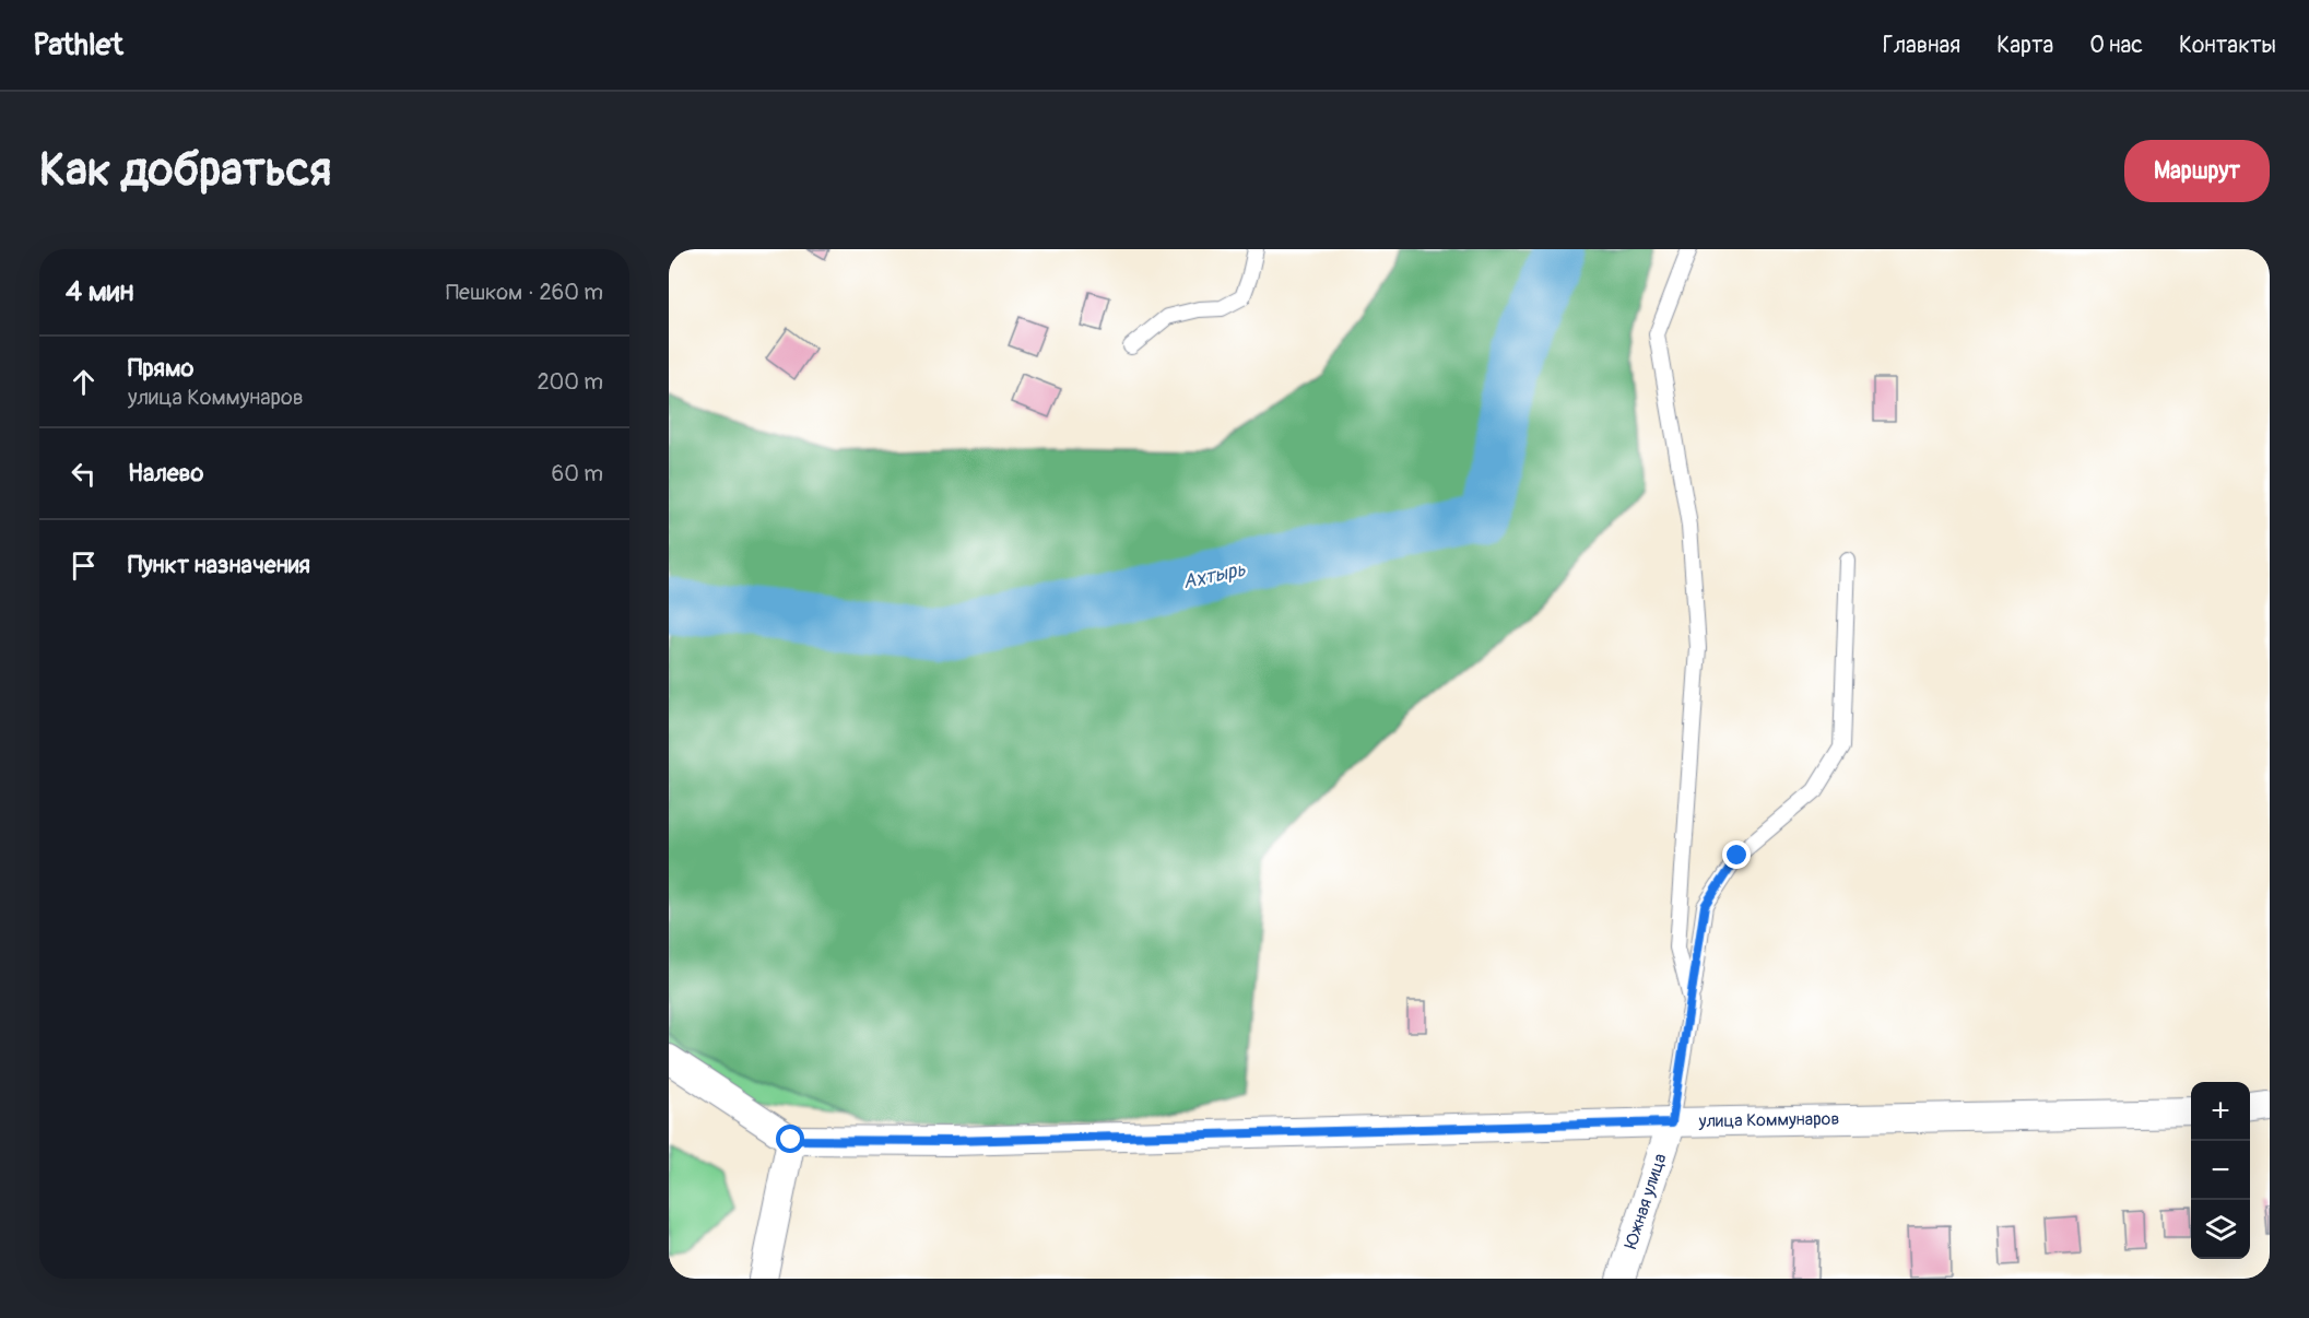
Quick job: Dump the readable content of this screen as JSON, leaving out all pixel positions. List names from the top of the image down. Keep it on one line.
{"streets":{"street":["улица Коммунаров","Южная улица"]},"crossings":[["улица Коммунаров","Южная улица"]],"water":["Ахтырь"],"page":{"header":"Pathlet","nav":["Главная","Карта","О нас","Контакты"],"buttons":"Маршрут","title":"Как добраться","heading":["4 мин","Пешком · 260 m"],"list":[["Прямо","улица Коммунаров","200 m"],["Налево","60 m"],"Пункт назначения"],"map_buttons":["+","−"]}}
